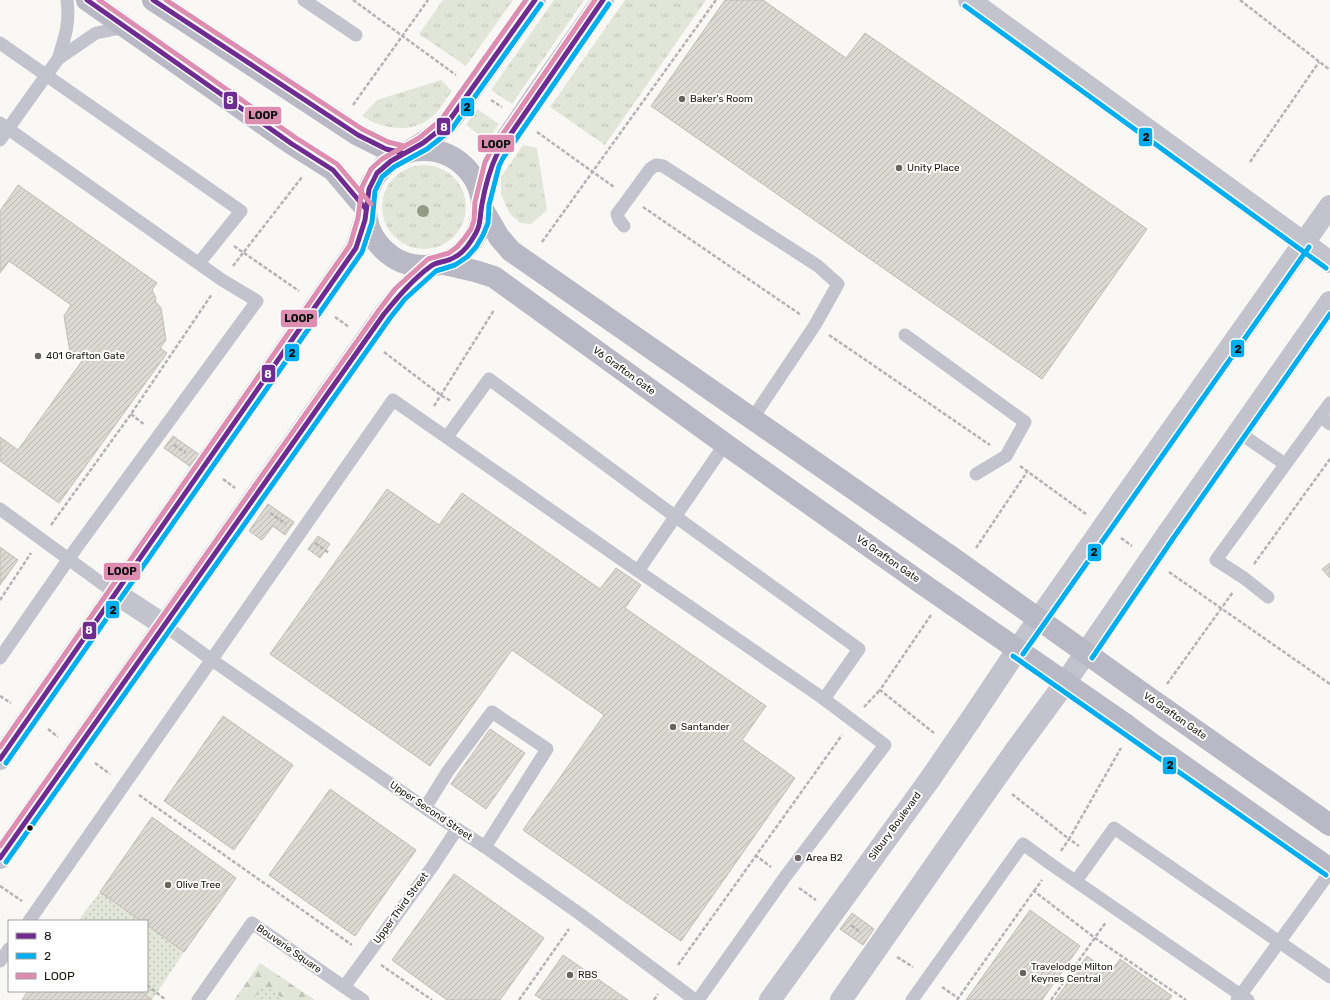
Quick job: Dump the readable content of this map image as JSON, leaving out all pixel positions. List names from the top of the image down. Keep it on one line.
{"streets":{"street":["V6 Grafton Gate","Silbury Boulevard"],"lane":["Upper Second Street","Upper Third Street","Bouverie Square"]},"crossings":[["V6 Grafton Gate","Silbury Boulevard"],["Upper Second Street","Upper Third Street"],["Upper Third Street","Bouverie Square"]],"places":["Baker's Room","Unity Place","401 Grafton Gate","Santander","Area B2","Olive Tree","Travelodge Milton Keynes Central","RBS"],"lines":["transit line 8","transit line LOOP","transit line 2"],"legend":["8","2","LOOP"]}
